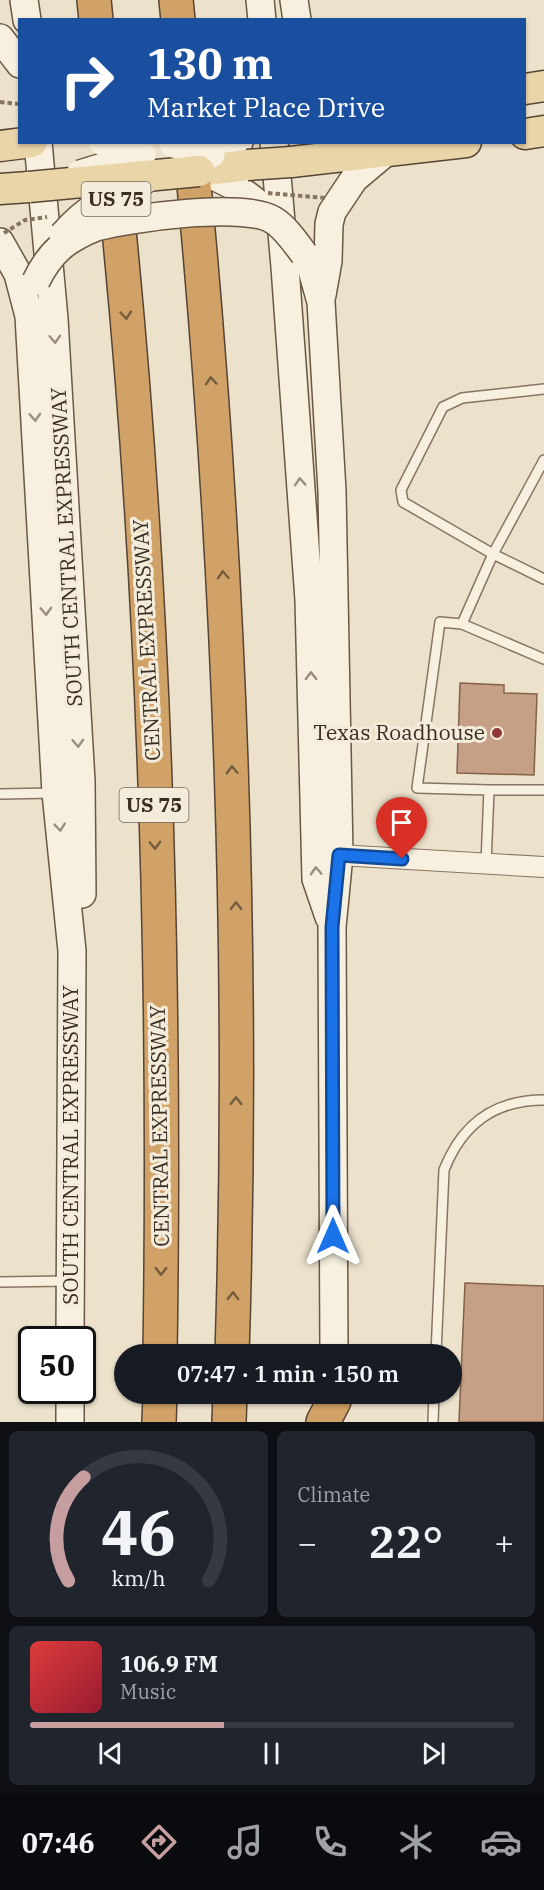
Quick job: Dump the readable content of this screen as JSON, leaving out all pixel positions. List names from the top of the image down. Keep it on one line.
{"streets":{"highway":["US 75","CENTRAL EXPRESSWAY"],"main road":["SOUTH CENTRAL EXPRESSWAY"]},"places":["Texas Roadhouse"],"page":{"turn":["130 m","Market Place Drive"],"limit":"50","trip":"07:47 · 1 min · 150 m","tile":"Climate","heat":["−","22°","+"],"song":["106.9 FM","Music"],"tabs":"07:46","gauge":["46","km/h"]}}
